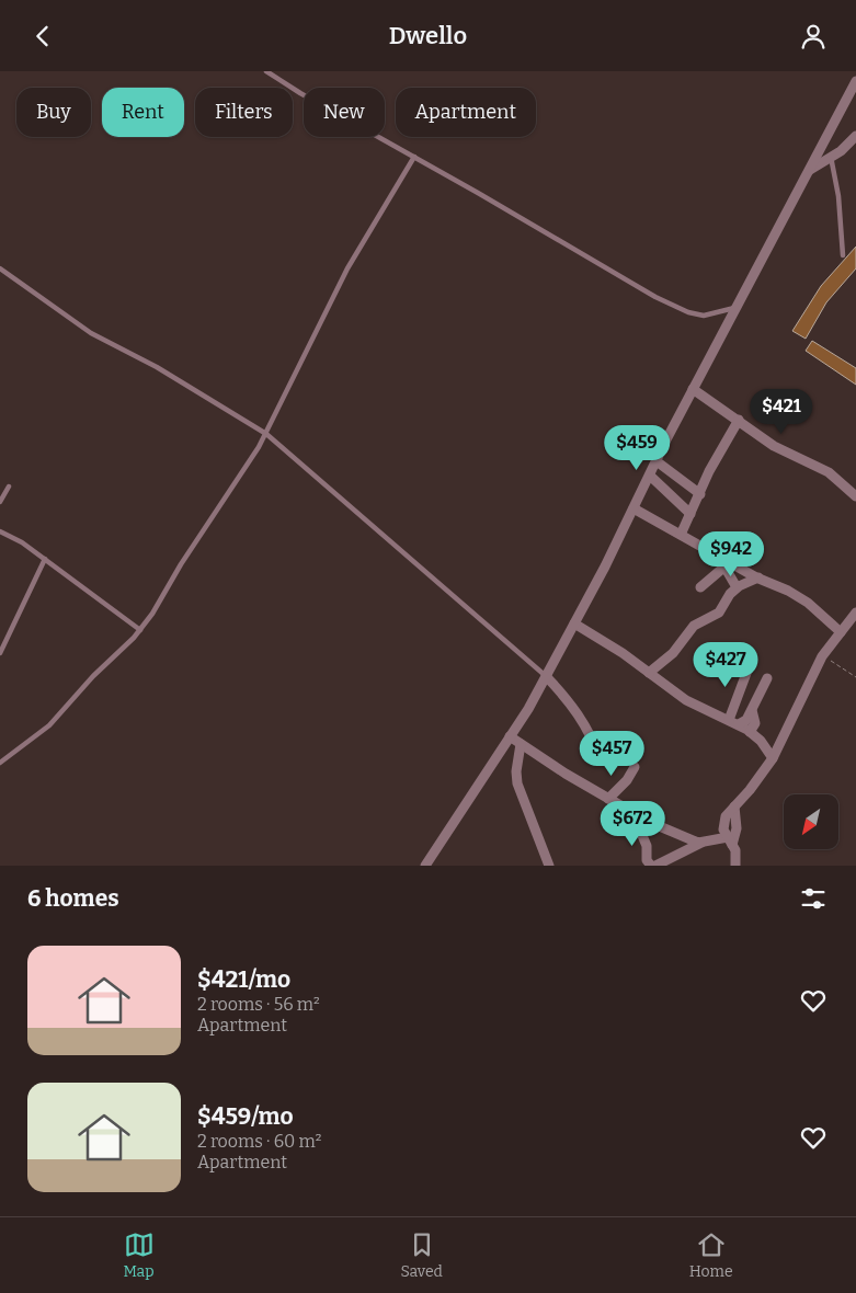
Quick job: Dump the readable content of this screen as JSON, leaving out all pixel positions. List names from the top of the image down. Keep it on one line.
{"north":"bottom left","page":{"header":"Dwello","chip":["Buy","Rent","Filters","New","Apartment"],"price":["$421","$459","$942","$427","$457","$672"],"heading":"6 homes","list":[{"name":"$421/mo","note":"2 rooms · 56 m² · Apartment"},{"name":"$459/mo","note":"2 rooms · 60 m² · Apartment"}],"tabs":["Map","Saved","Home"]}}
